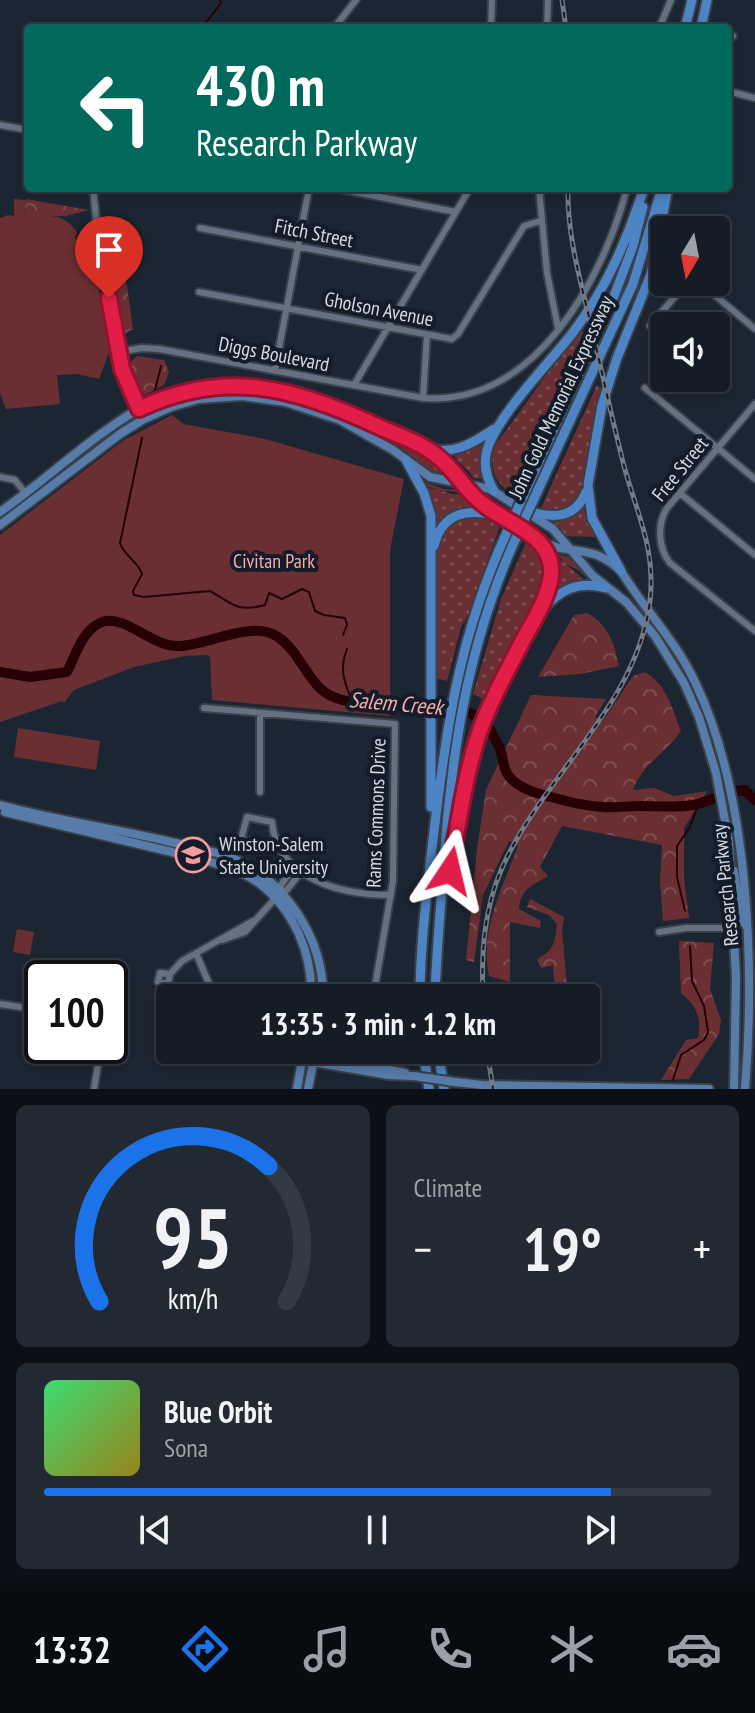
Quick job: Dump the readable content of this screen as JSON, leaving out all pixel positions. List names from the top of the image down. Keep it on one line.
{"streets":{"highway":["John Gold Memorial Expressway"],"main road":["Research Parkway"],"street":["Fitch Street","Gholson Avenue","Diggs Boulevard","Free Street","Rams Commons Drive"]},"crossings":[["John Gold Memorial Expressway","Research Parkway"]],"water":["Salem Creek"],"parks":["Civitan Park"],"places":{"school or university":["Winston-Salem State University"]},"north":"bottom","page":{"turn":["430 m","Research Parkway"],"limit":"100","trip":"13:35 · 3 min · 1.2 km","tile":"Climate","heat":["−","19°","+"],"song":["Blue Orbit","Sona"],"tabs":"13:32","gauge":["95","km/h"]}}
